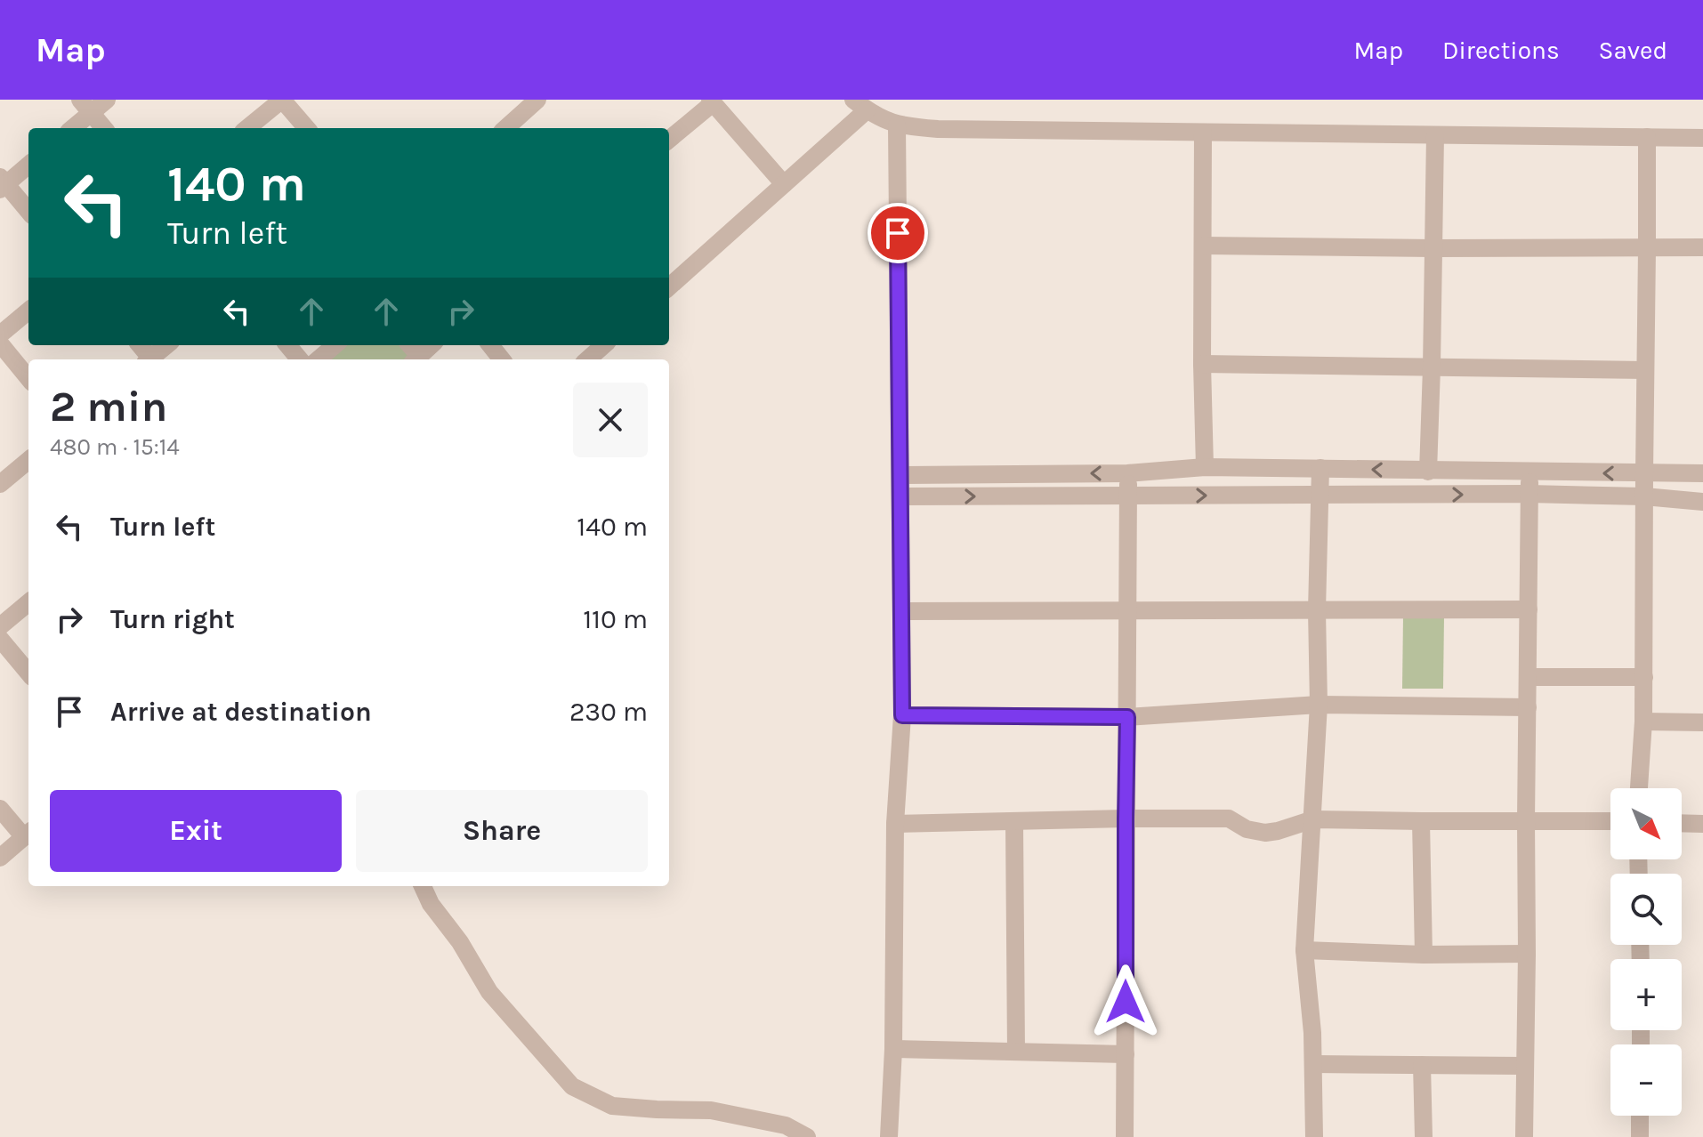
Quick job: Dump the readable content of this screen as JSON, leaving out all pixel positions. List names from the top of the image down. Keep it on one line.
{"north":"bottom right","page":{"header":"Map","nav":["Map","Directions","Saved"],"turn":["140 m","Turn left"],"heading":["2 min","480 m · 15:14"],"list":[{"name":"Turn left","value":"140 m"},{"name":"Turn right","value":"110 m"},{"name":"Arrive at destination","value":"230 m"}],"buttons":["Exit","Share"],"map_buttons":["+","−"]}}
